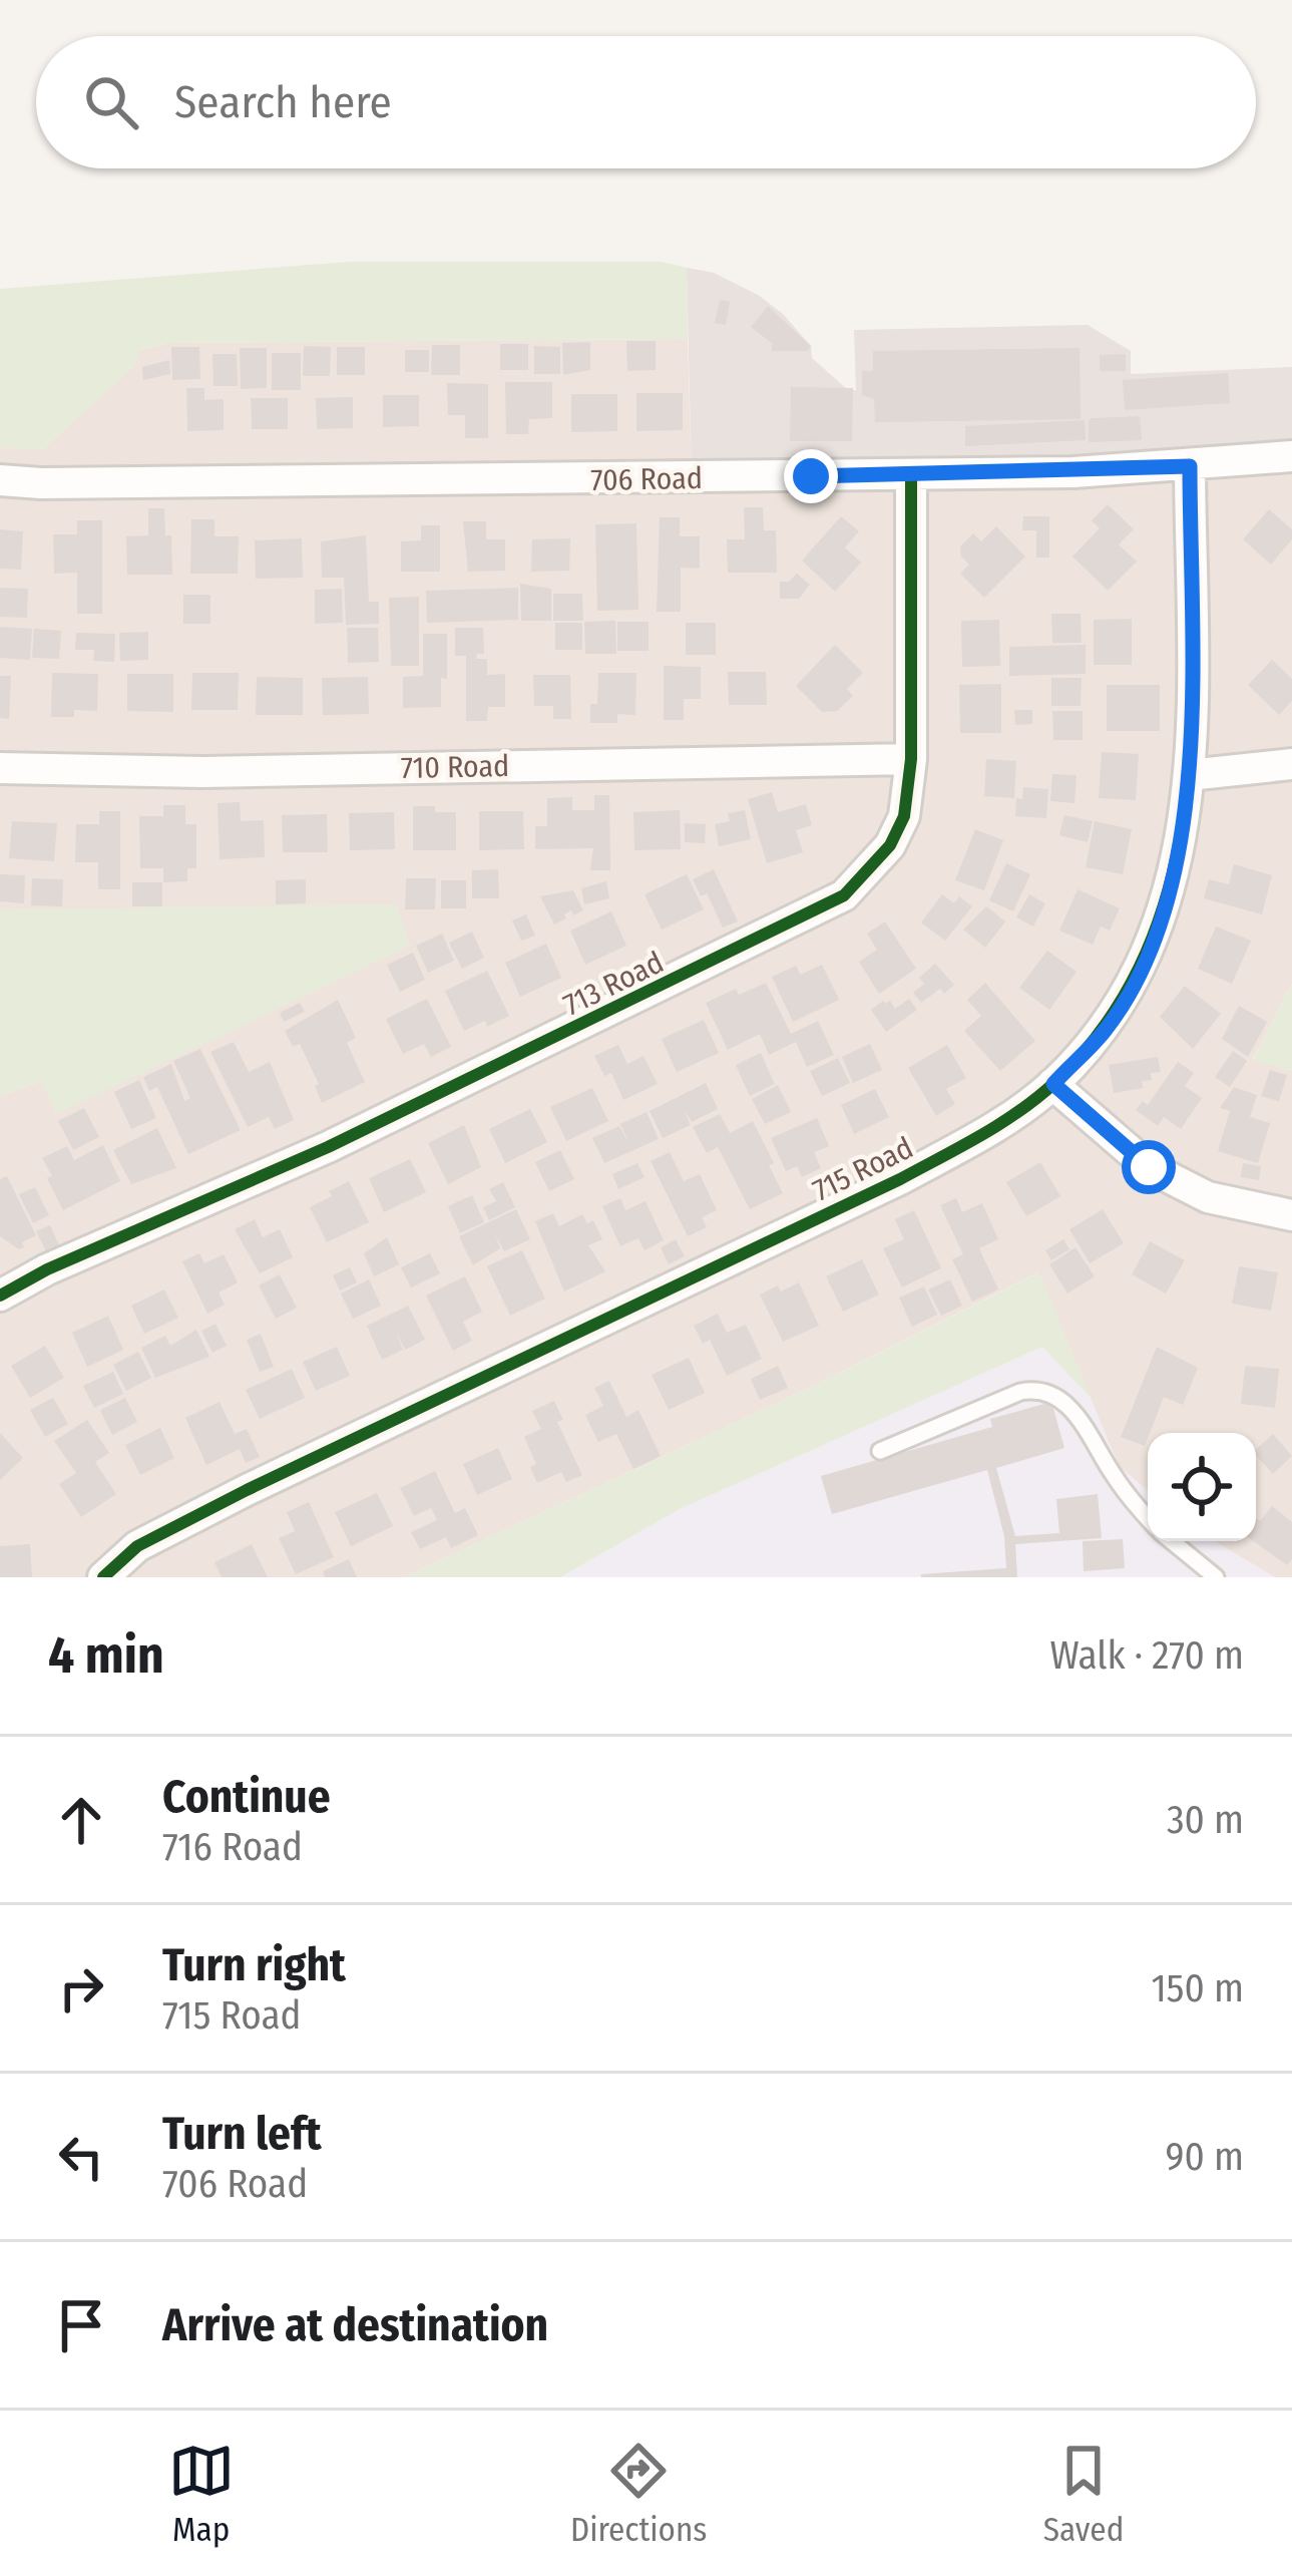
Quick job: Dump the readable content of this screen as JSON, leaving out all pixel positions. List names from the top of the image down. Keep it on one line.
{"streets":{"street":["706 Road","710 Road","713 Road","715 Road"]},"crossings":[["706 Road","713 Road"],["706 Road","715 Road"],["710 Road","713 Road"]],"page":{"search":"Search here","heading":["4 min","Walk · 270 m"],"list":[["Continue","716 Road","30 m"],["Turn right","715 Road","150 m"],["Turn left","706 Road","90 m"],"Arrive at destination"],"nav":["Map","Directions","Saved"]}}
